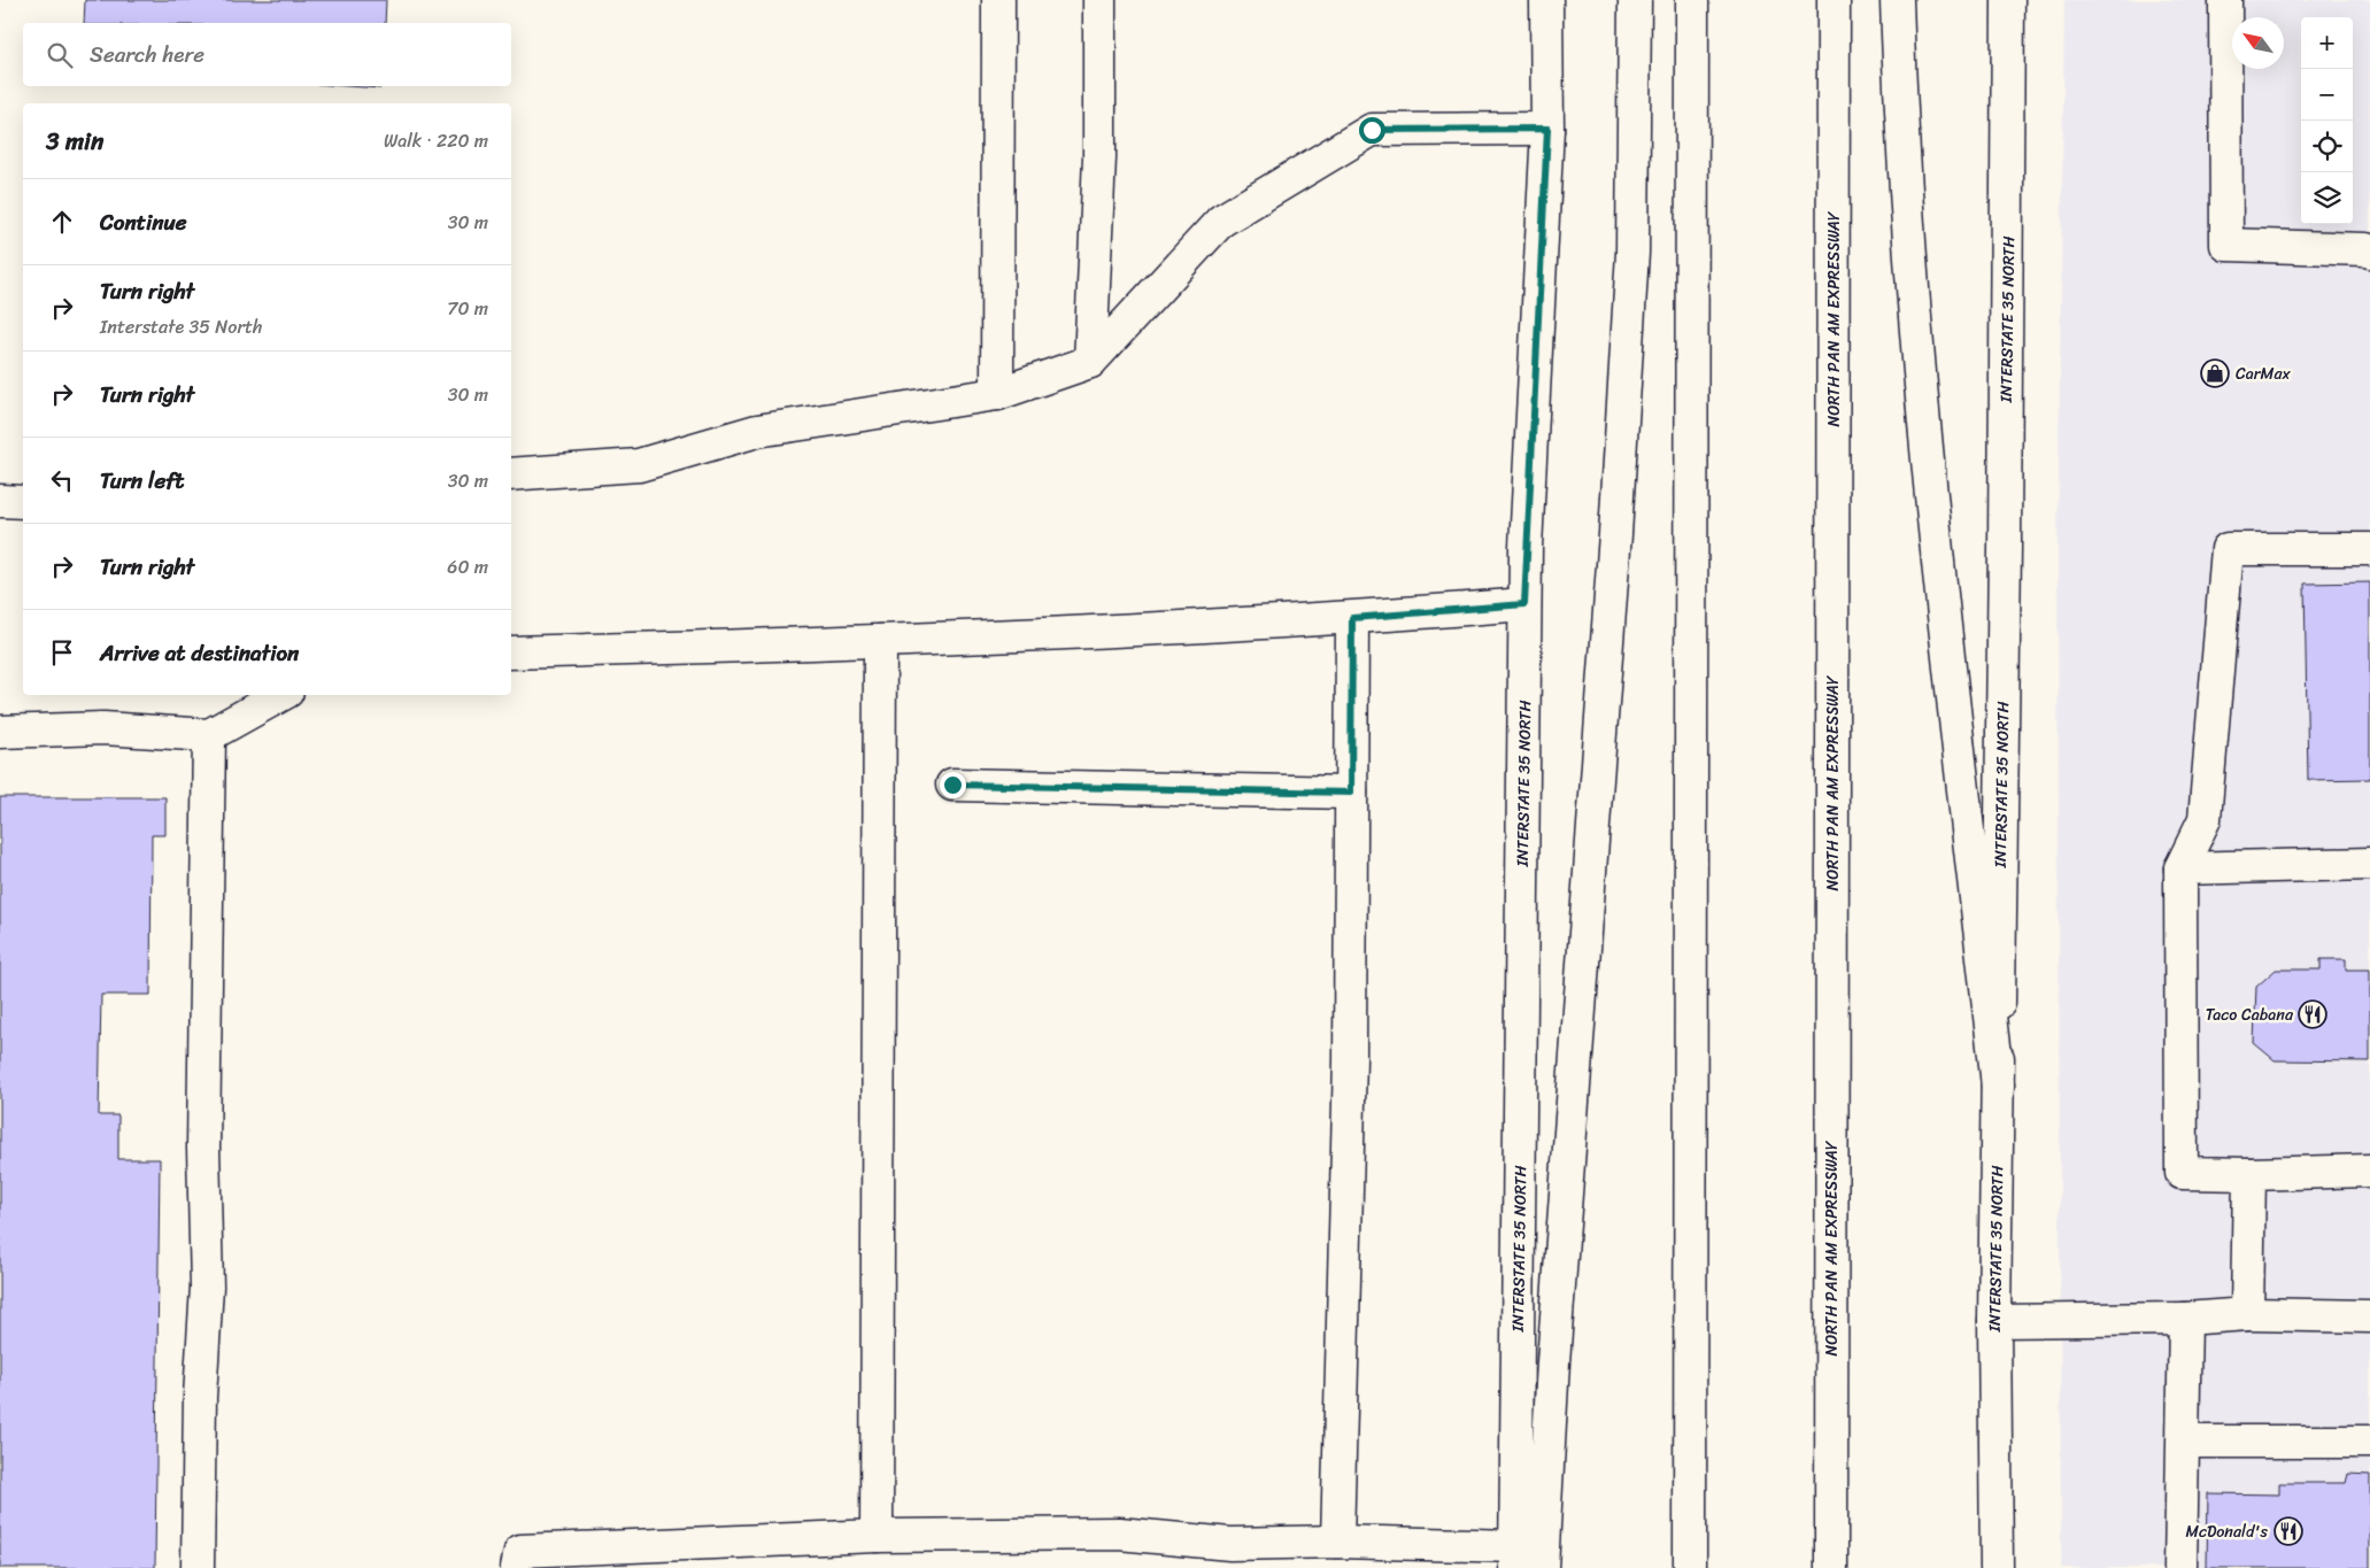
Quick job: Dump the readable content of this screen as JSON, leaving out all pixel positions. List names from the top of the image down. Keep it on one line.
{"streets":{"main road":["NORTH PAN AM EXPRESSWAY","INTERSTATE 35 NORTH"]},"places":{"shop":["CarMax"],"restaurant":["Taco Cabana","McDonald's"]},"north":"top left","page":{"map_buttons":["+","−"],"search":"Search here","heading":["3 min","Walk · 220 m"],"list":[["Continue","30 m"],["Turn right","Interstate 35 North","70 m"],["Turn right","30 m"],["Turn left","30 m"],["Turn right","60 m"],"Arrive at destination"]}}
